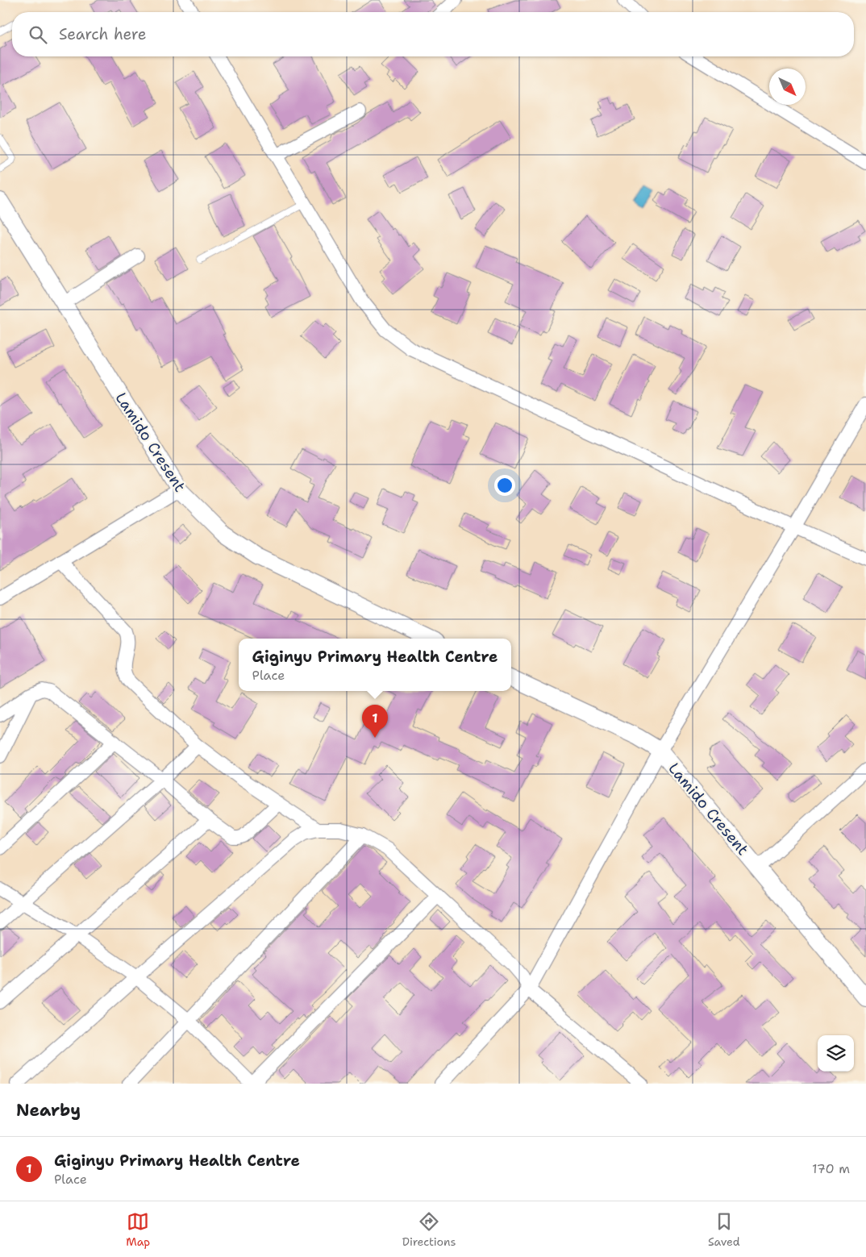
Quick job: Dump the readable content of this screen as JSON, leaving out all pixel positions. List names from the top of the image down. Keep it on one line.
{"streets":{"street":["Lamido Cresent"]},"north":"bottom right","page":{"search":"Search here","popup":["Giginyu Primary Health Centre","Place"],"pins":"1","heading":"Nearby","list":[{"mark":"1","name":"Giginyu Primary Health Centre","note":"Place","value":"170 m"}],"nav":["Map","Directions","Saved"]}}
